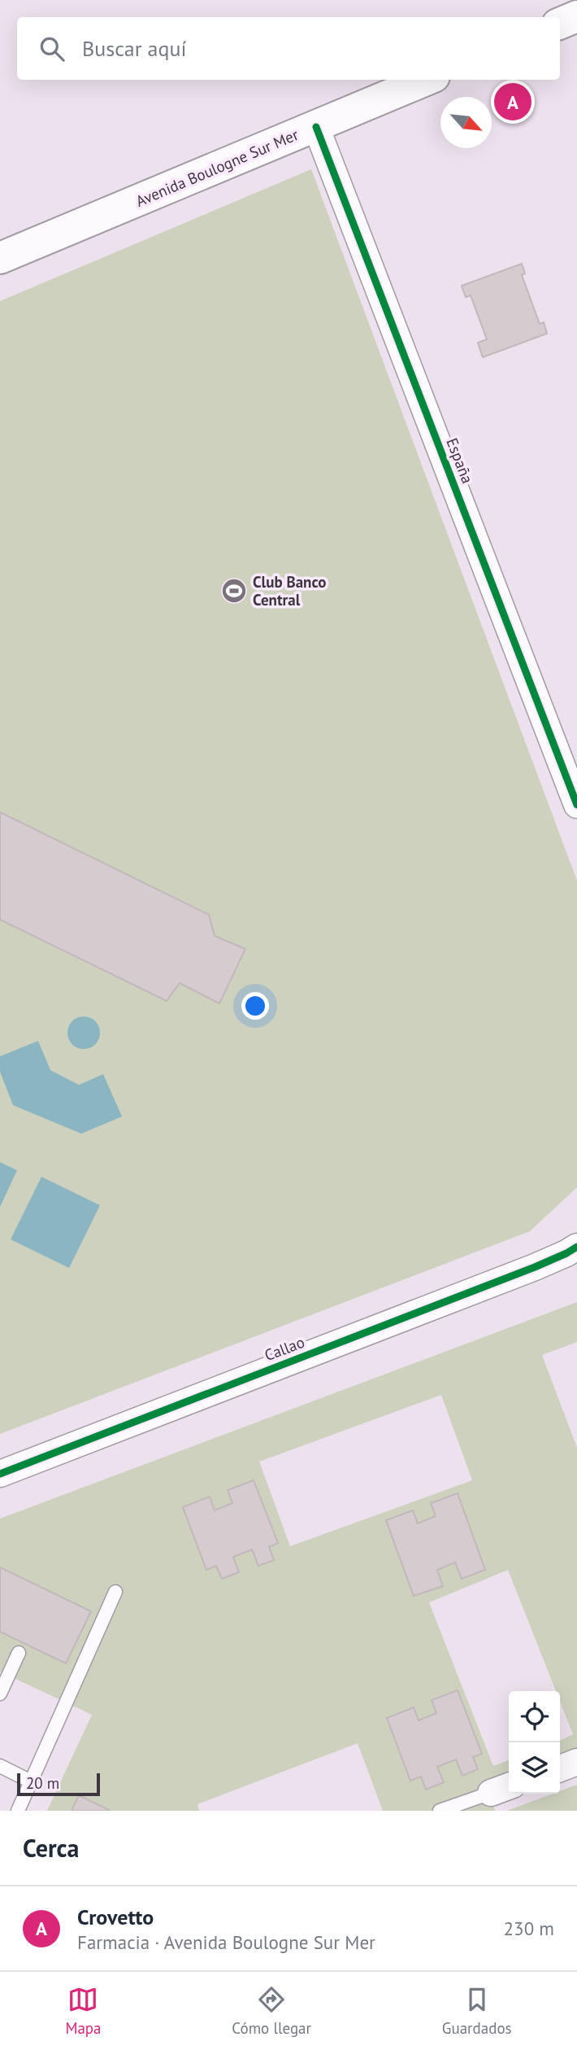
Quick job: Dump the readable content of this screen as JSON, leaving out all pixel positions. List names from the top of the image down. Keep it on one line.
{"streets":{"main road":["Avenida Boulogne Sur Mer"],"street":["España","Callao"]},"crossings":[["Avenida Boulogne Sur Mer","España"]],"places":{"sports":["Club Banco Central"]},"scale_bar":"20 m","north":"bottom right","page":{"search":"Buscar aquí","pins":"A","scale":"20 m","heading":"Cerca","list":[{"mark":"A","name":"Crovetto","note":"Farmacia · Avenida Boulogne Sur Mer","value":"230 m"}],"nav":["Mapa","Cómo llegar","Guardados"]}}
